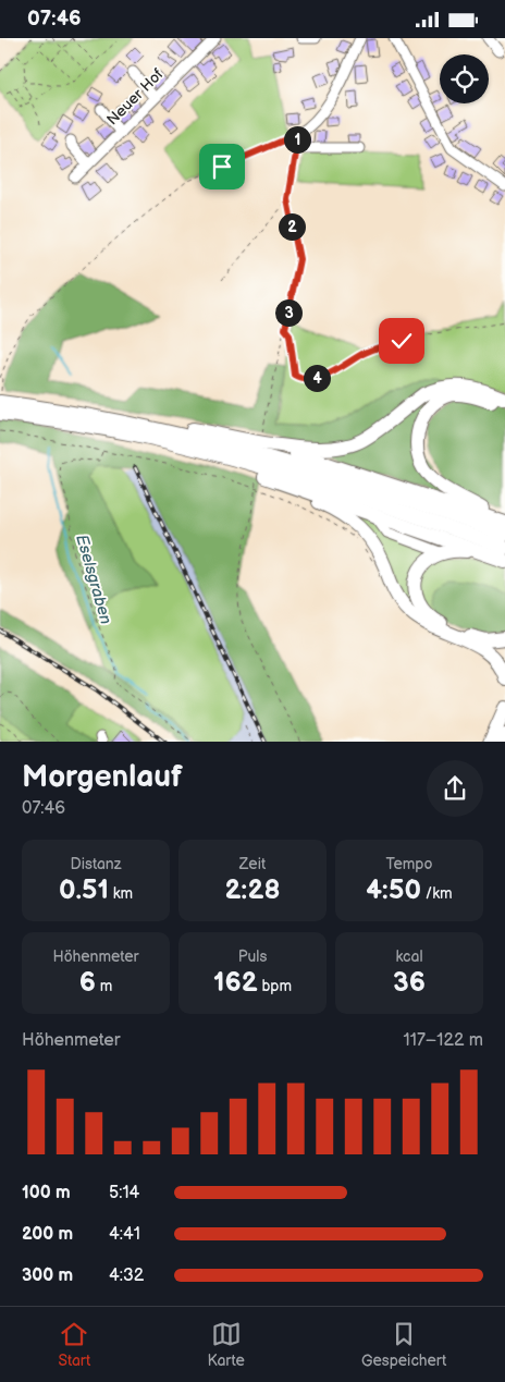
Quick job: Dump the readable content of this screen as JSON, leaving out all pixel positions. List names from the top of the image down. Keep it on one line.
{"streets":{"street":["Neuer Hof"]},"water":["Eselsgraben"],"page":{"status":"07:46","pins":["1","2","3","4"],"heading":["Morgenlauf","07:46"],"stats":[["Distanz","0.51 km"],["Zeit","2:28"],["Tempo","4:50 /km"],["Höhenmeter","6 m"],["Puls","162 bpm"],["kcal","36"]],"chart":["Höhenmeter","117–122 m"],"list":[{"name":"100 m","note":"5:14"},{"name":"200 m","note":"4:41"},{"name":"300 m","note":"4:32"}],"tabs":["Start","Karte","Gespeichert"]}}
